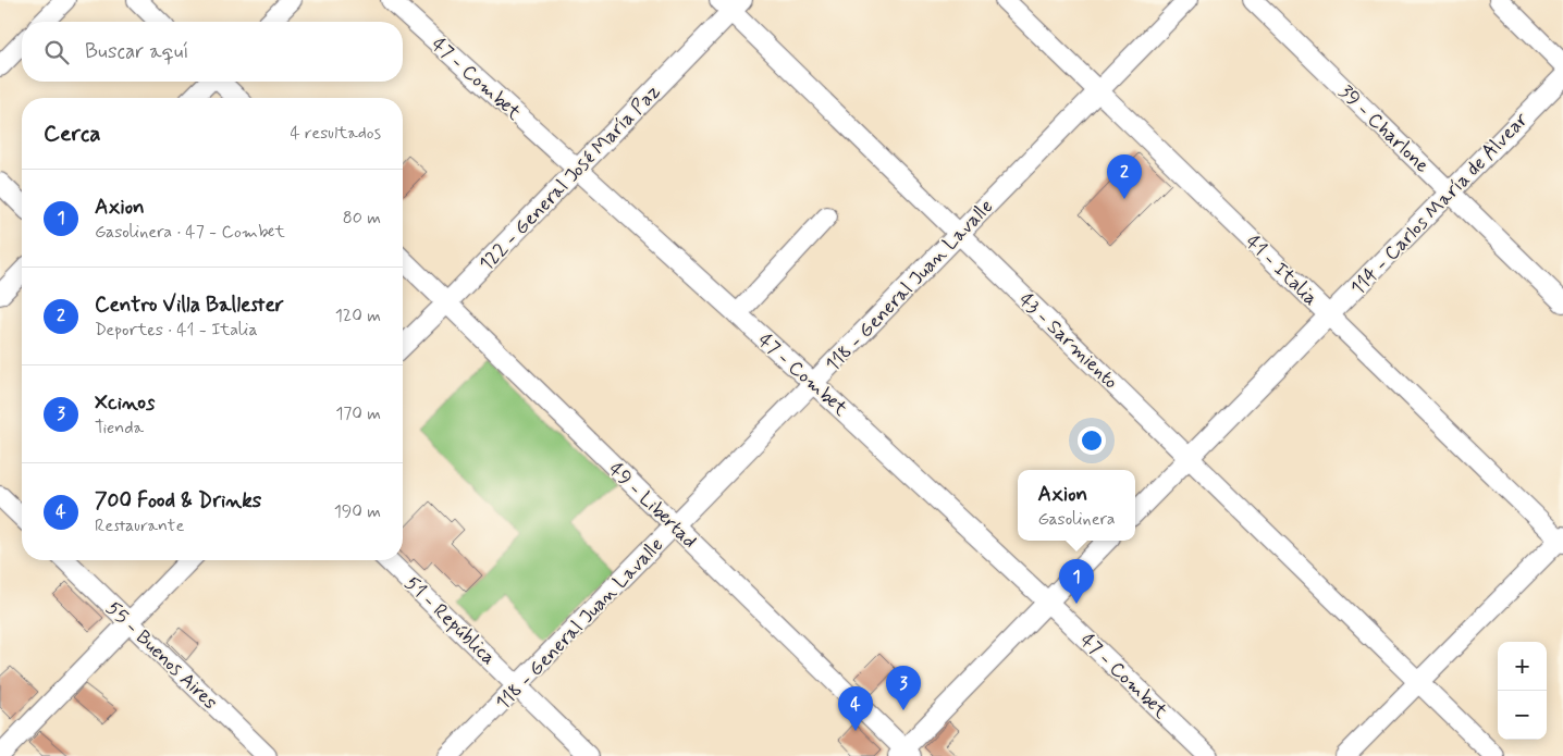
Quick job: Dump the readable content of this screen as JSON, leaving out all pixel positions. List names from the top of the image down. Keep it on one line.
{"streets":{"street":["47 - Combet","39 - Charlone","122 - General José María Paz","114 - Carlos María de Alvear","41 - Italia","118 - General Juan Lavalle","43 - Sarmiento","49 - Libertad","51 - República","55 - Buenos Aires"]},"crossings":[["47 - Combet","122 - General José María Paz"],["47 - Combet","118 - General Juan Lavalle"],["39 - Charlone","114 - Carlos María de Alvear"],["122 - General José María Paz","43 - Sarmiento"],["122 - General José María Paz","49 - Libertad"],["114 - Carlos María de Alvear","41 - Italia"],["114 - Carlos María de Alvear","43 - Sarmiento"],["41 - Italia","118 - General Juan Lavalle"],["118 - General Juan Lavalle","43 - Sarmiento"],["118 - General Juan Lavalle","49 - Libertad"],["118 - General Juan Lavalle","51 - República"]],"page":{"search":"Buscar aquí","heading":["Cerca","4 resultados"],"pins":["2","1","3","4"],"list":[{"mark":"1","name":"Axion","note":"Gasolinera · 47 - Combet","value":"80 m"},{"mark":"2","name":"Centro Villa Ballester","note":"Deportes · 41 - Italia","value":"120 m"},{"mark":"3","name":"Xcinos","note":"Tienda","value":"170 m"},{"mark":"4","name":"700 Food & Drinks","note":"Restaurante","value":"190 m"}],"popup":["Axion","Gasolinera"],"map_buttons":["+","−"]}}
